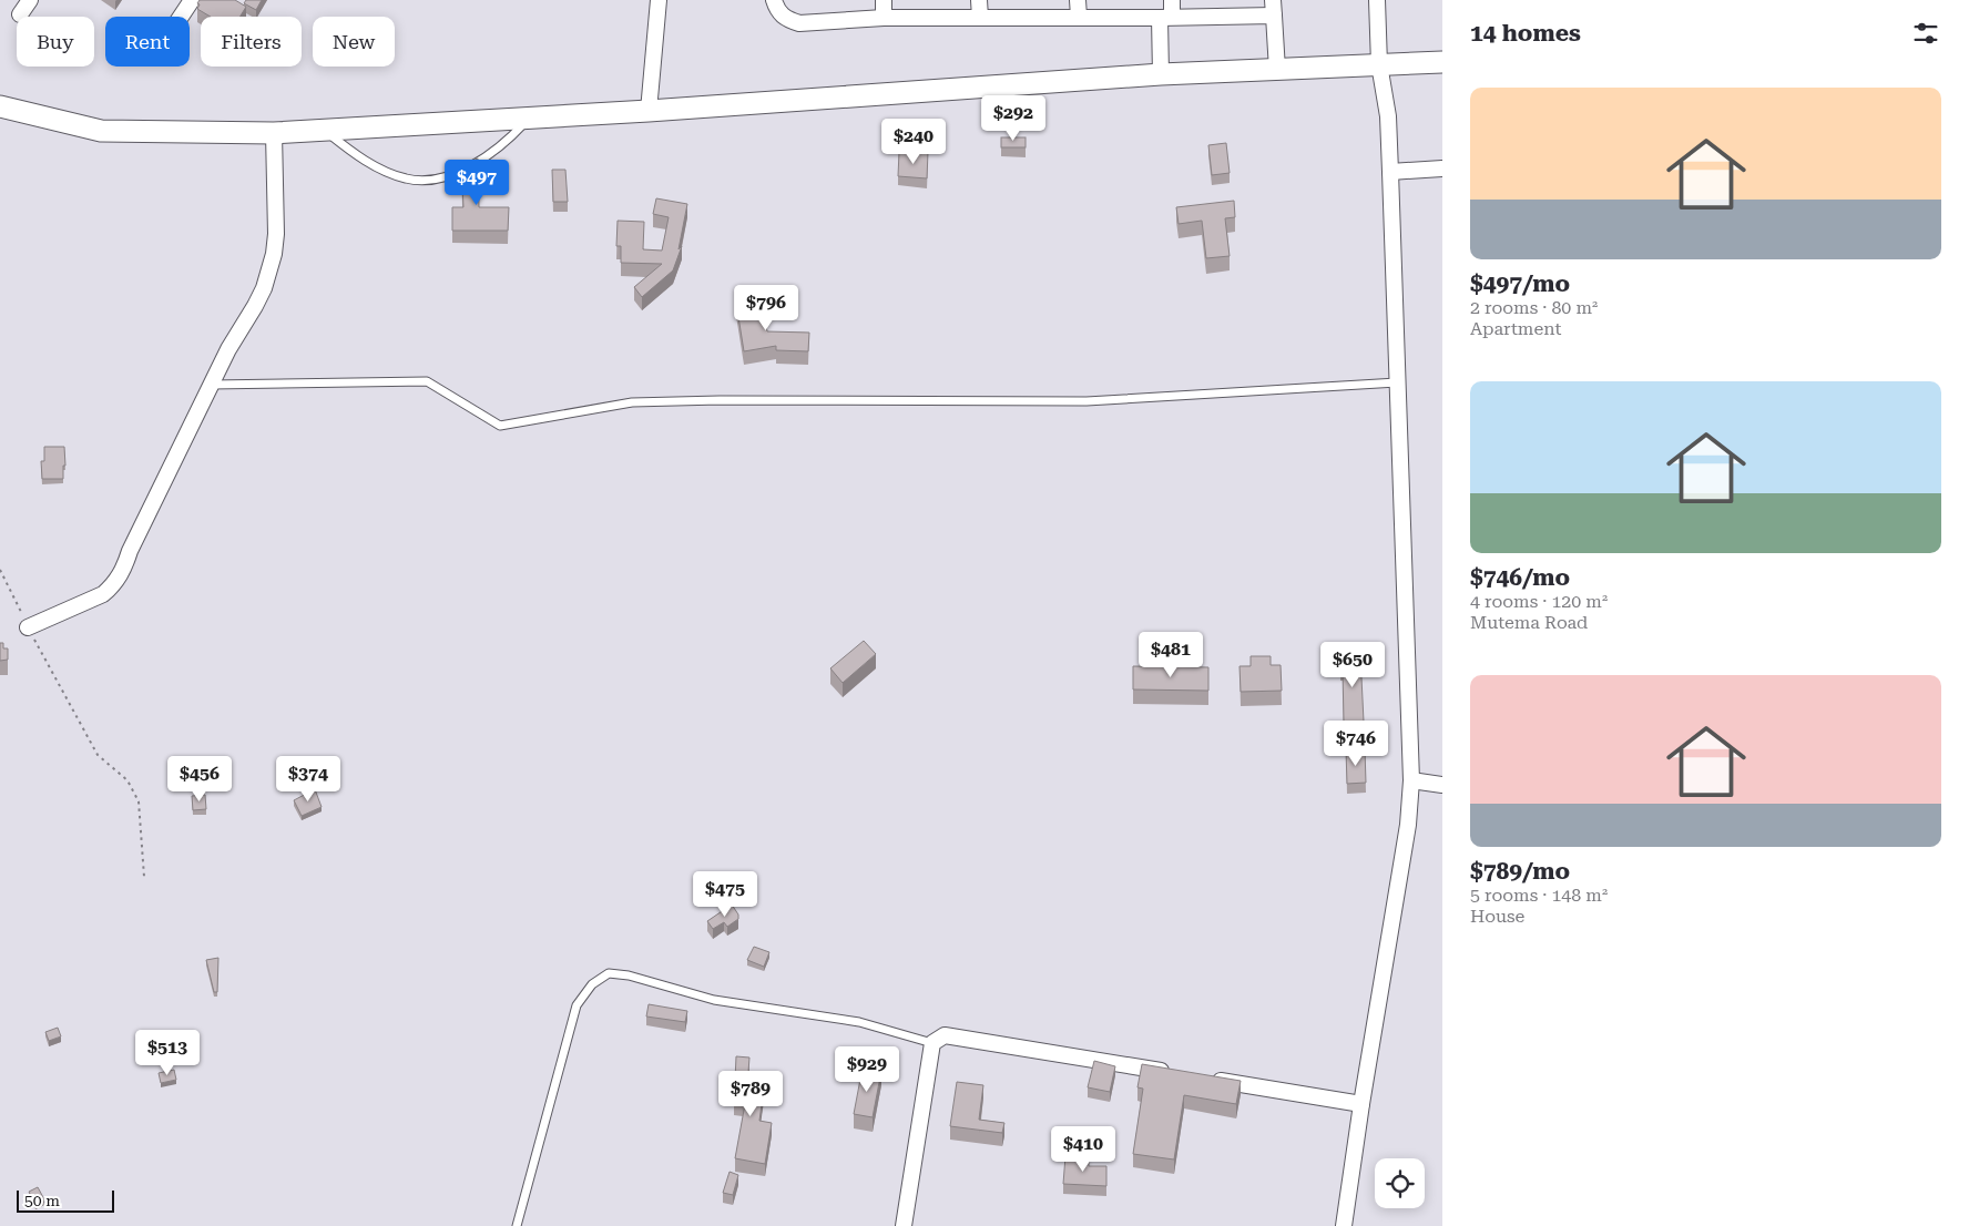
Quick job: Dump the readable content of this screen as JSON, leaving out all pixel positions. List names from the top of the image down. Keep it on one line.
{"scale_bar":"50 m","page":{"heading":"14 homes","chip":["Buy","Rent","Filters","New"],"list":[{"name":"$497/mo","note":"2 rooms · 80 m² · Apartment"},{"name":"$746/mo","note":"4 rooms · 120 m² · Mutema Road"},{"name":"$789/mo","note":"5 rooms · 148 m² · House"}],"price":["$292","$240","$497","$796","$481","$650","$746","$456","$374","$475","$513","$929","$789","$410"],"scale":"50 m"}}
